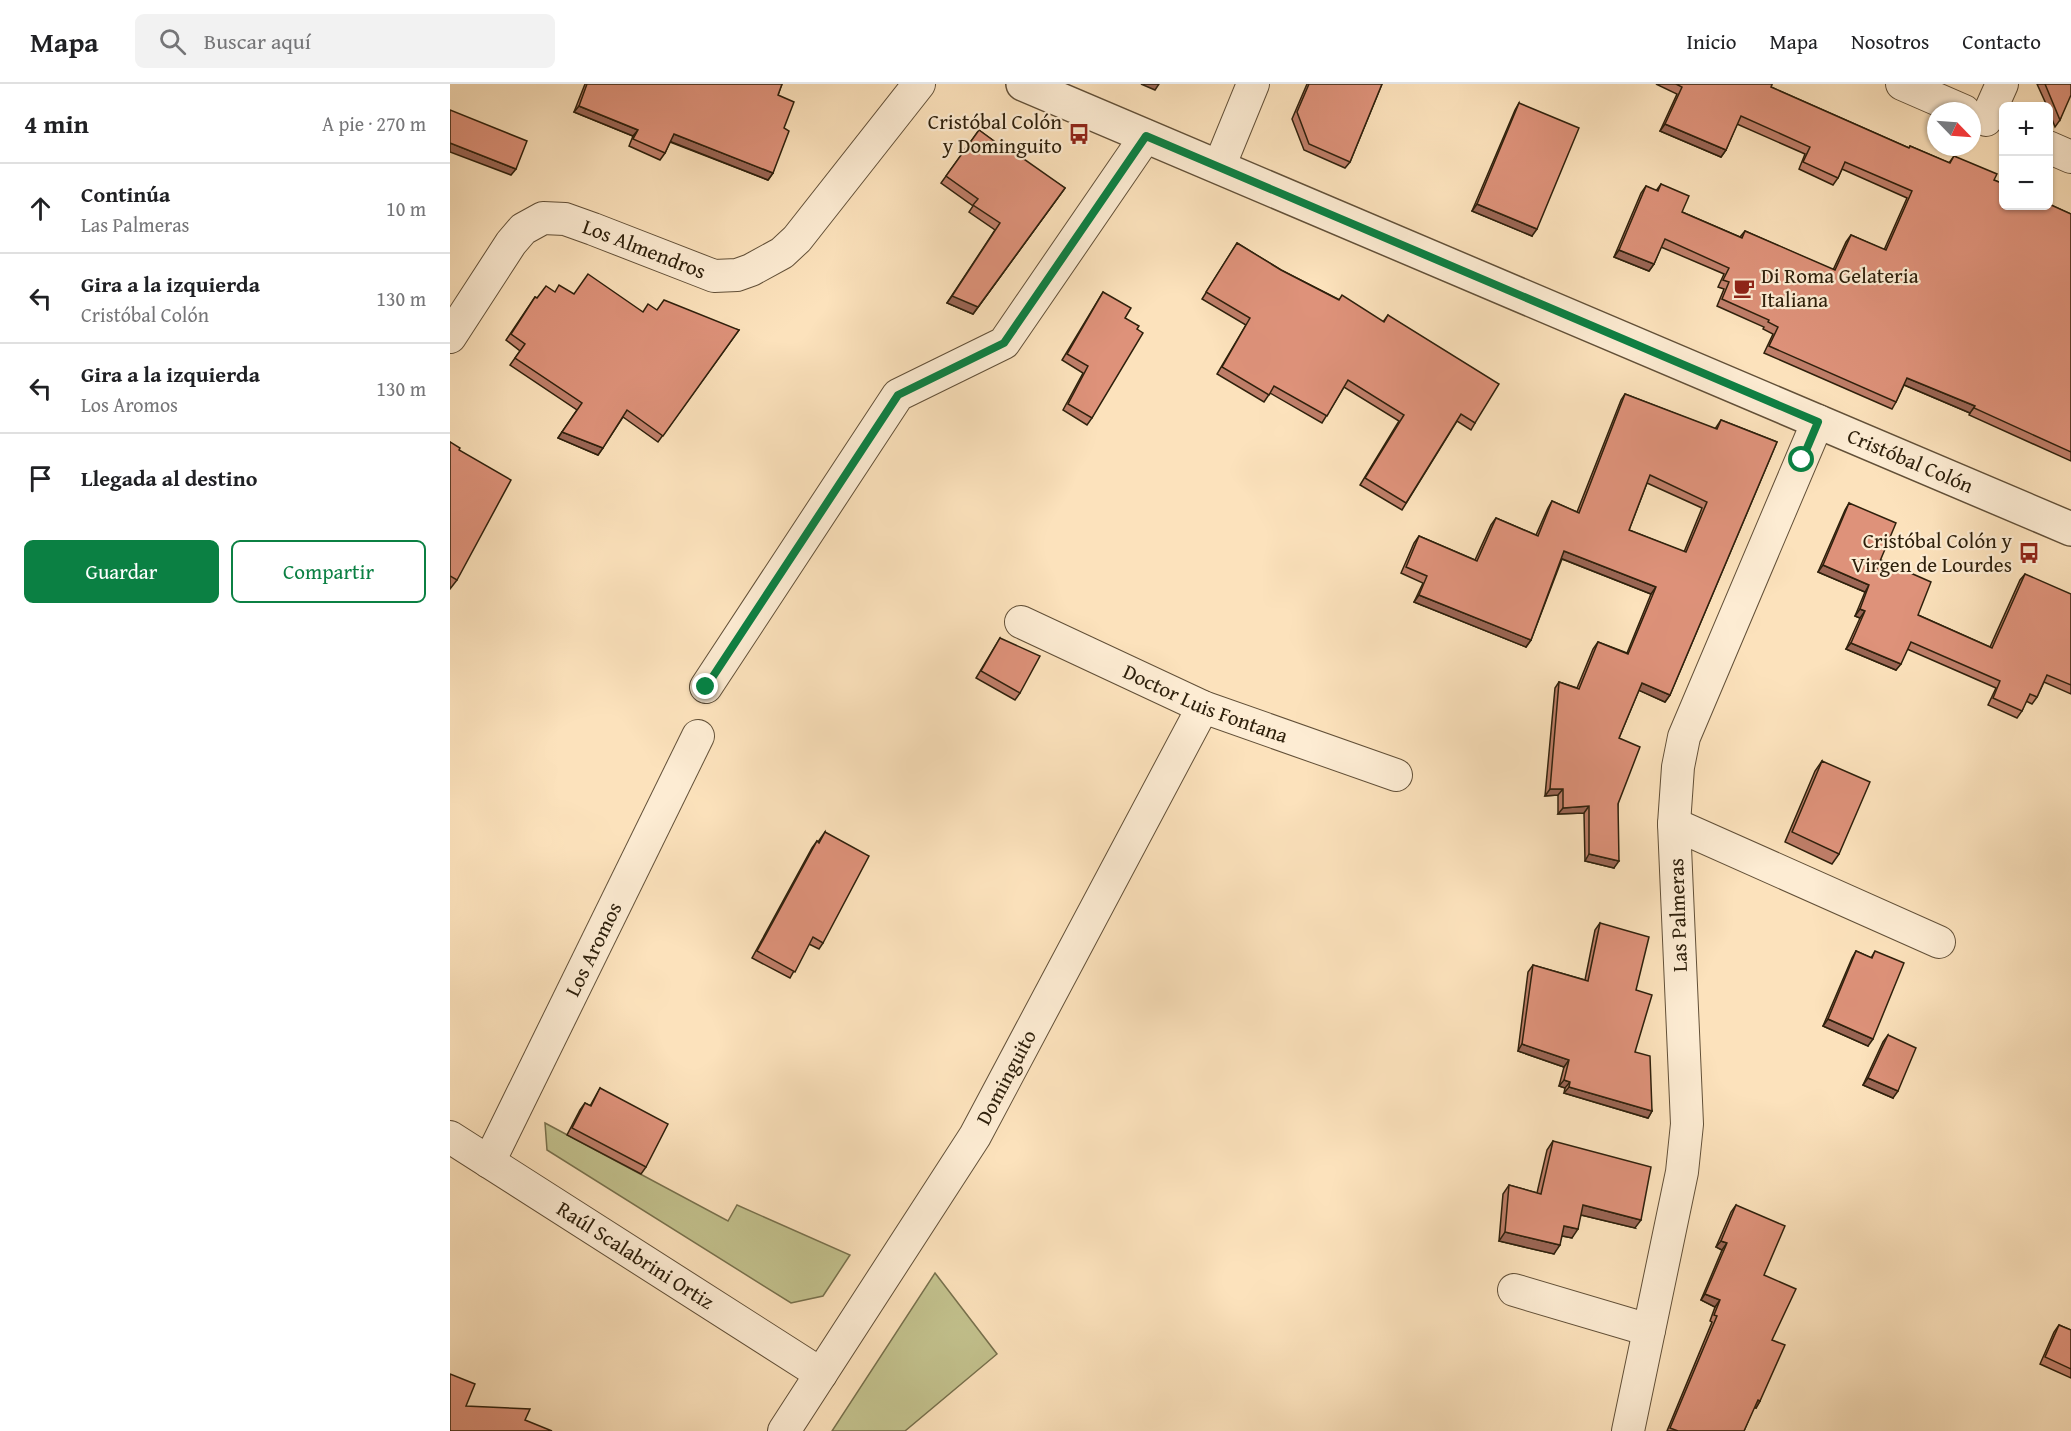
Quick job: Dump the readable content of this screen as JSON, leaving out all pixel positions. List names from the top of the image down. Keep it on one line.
{"streets":{"street":["Los Almendros","Cristóbal Colón","Doctor Luis Fontana","Las Palmeras","Los Aromos","Dominguito","Raúl Scalabrini Ortiz"]},"crossings":[["Cristóbal Colón","Las Palmeras"],["Doctor Luis Fontana","Dominguito"],["Los Aromos","Raúl Scalabrini Ortiz"],["Dominguito","Raúl Scalabrini Ortiz"]],"places":{"bus stop":["Cristóbal Colón y Dominguito","Cristóbal Colón y Virgen de Lourdes"],"cafe":["Di Roma Gelateria Italiana"]},"north":"bottom right","page":{"header":"Mapa","search":"Buscar aquí","nav":["Inicio","Mapa","Nosotros","Contacto"],"heading":["4 min","A pie · 270 m"],"map_buttons":["+","−"],"list":[["Continúa","Las Palmeras","10 m"],["Gira a la izquierda","Cristóbal Colón","130 m"],["Gira a la izquierda","Los Aromos","130 m"],"Llegada al destino"],"buttons":["Guardar","Compartir"]}}
